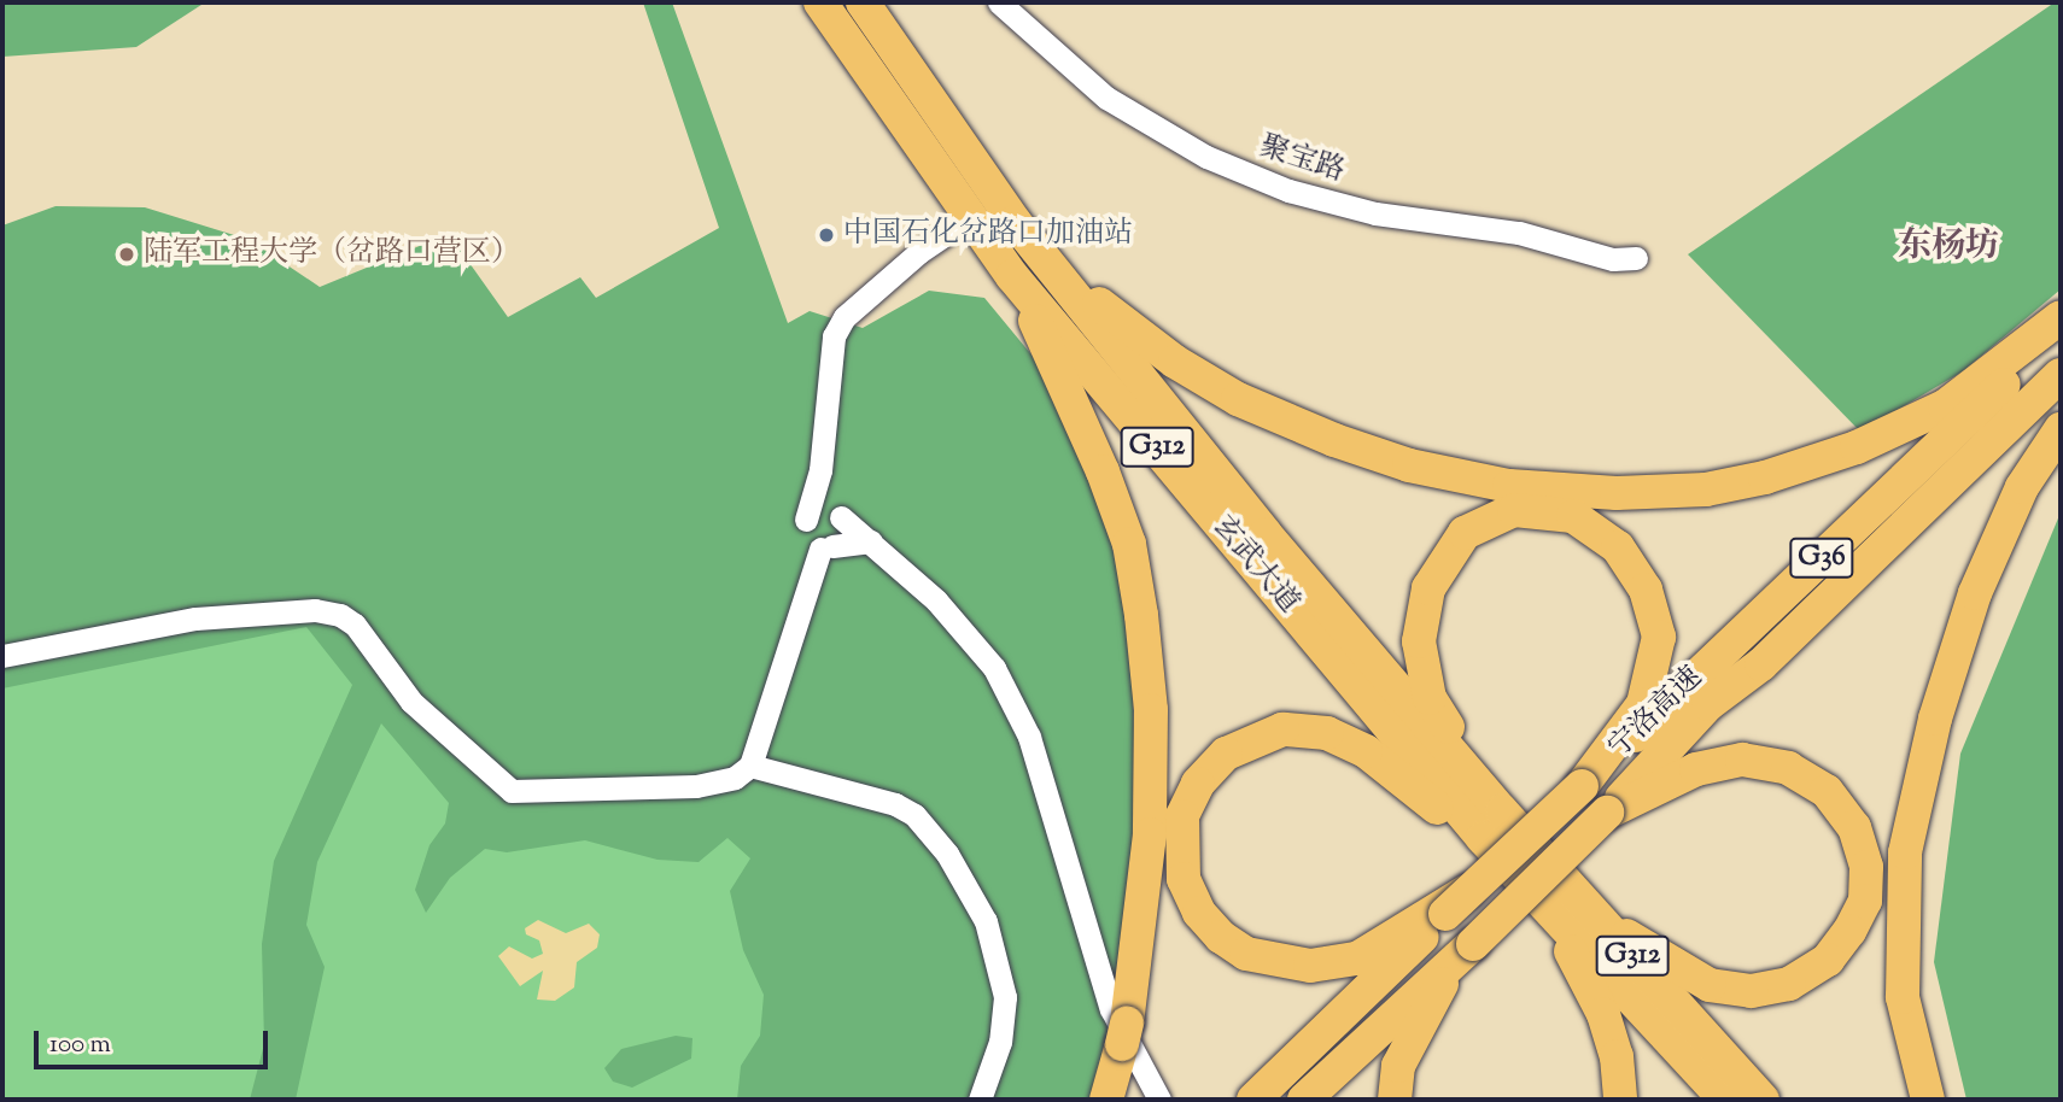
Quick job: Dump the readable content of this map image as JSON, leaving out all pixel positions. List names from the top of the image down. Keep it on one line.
{"streets":{"highway":["G312","G36","玄武大道","宁洛高速"],"street":["聚宝路"]},"districts":["东杨坊"],"places":["中国石化岔路口加油站","陆军工程大学（岔路口营区）"],"scale_bar":"100 m"}
